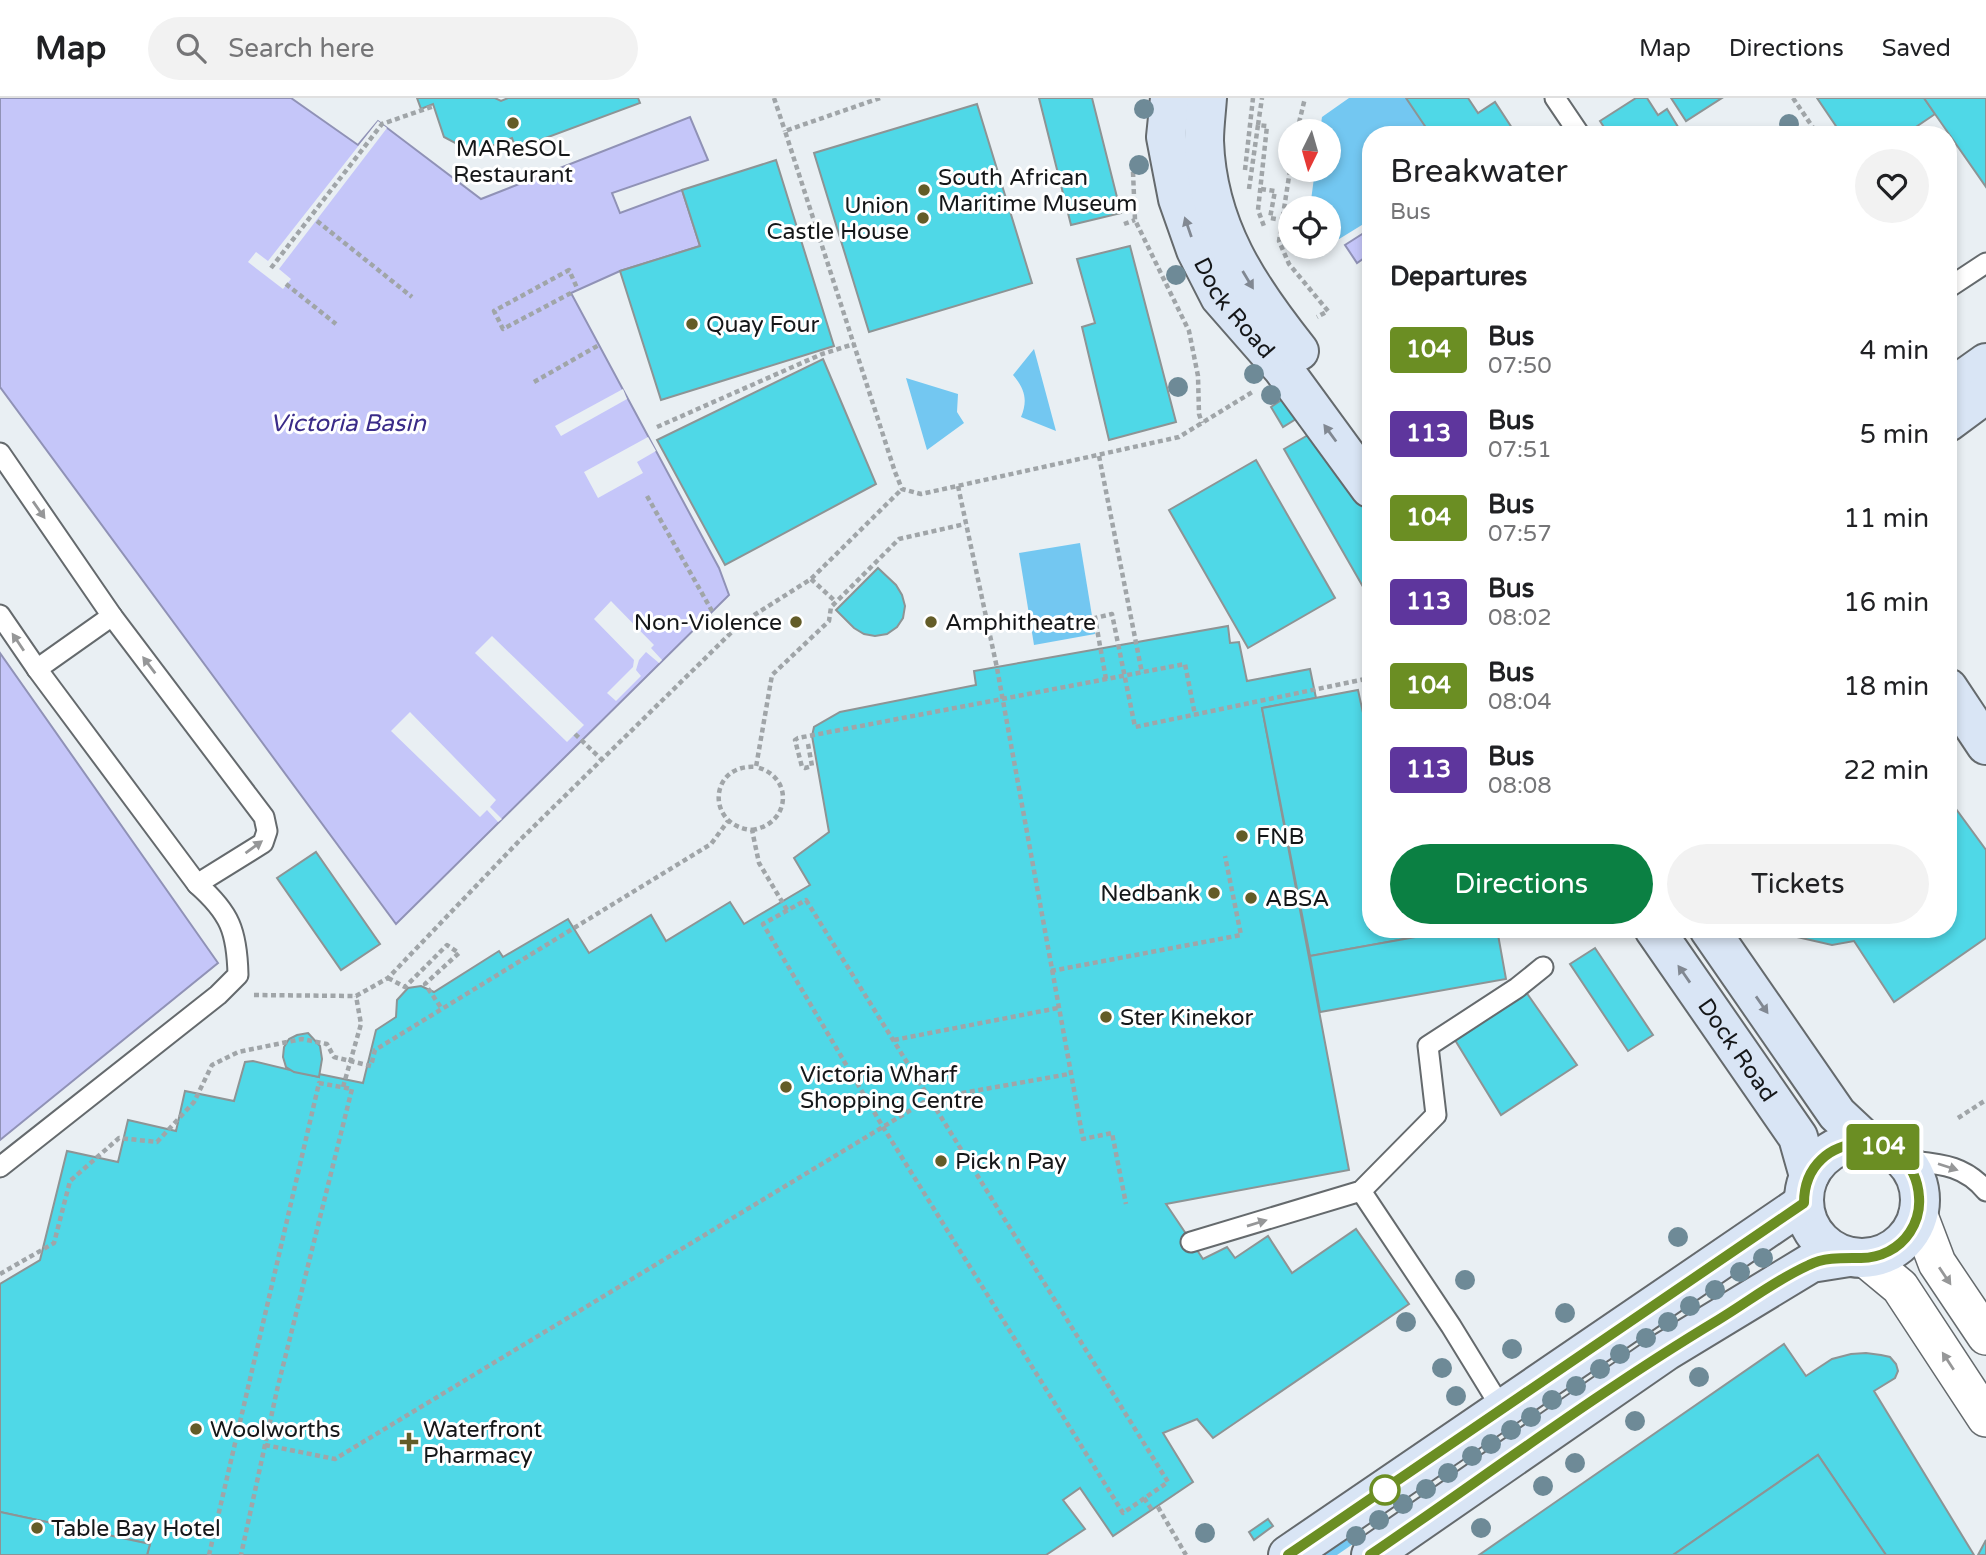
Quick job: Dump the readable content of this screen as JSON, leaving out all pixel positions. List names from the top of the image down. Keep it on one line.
{"streets":{"street":["Dock Road"]},"water":["Victoria Basin"],"places":{"other":["MAReSOL Restaurant","South African Maritime Museum","Union Castle House","Quay Four","Non-Violence","Amphitheatre","FNB","Nedbank","ABSA","Ster Kinekor","Victoria Wharf Shopping Centre","Pick n Pay","Woolworths","Table Bay Hotel"],"health":["Waterfront Pharmacy"]},"lines":["bus line 104"],"north":"bottom","page":{"header":"Map","search":"Search here","nav":["Map","Directions","Saved"],"on_map":"104","heading":[["Breakwater","Bus"],"Departures"],"list":[{"mark":"104","name":"Bus","note":"07:50","value":"4 min"},{"mark":"113","name":"Bus","note":"07:51","value":"5 min"},{"mark":"104","name":"Bus","note":"07:57","value":"11 min"},{"mark":"113","name":"Bus","note":"08:02","value":"16 min"},{"mark":"104","name":"Bus","note":"08:04","value":"18 min"},{"mark":"113","name":"Bus","note":"08:08","value":"22 min"}],"buttons":["Directions","Tickets"]}}
